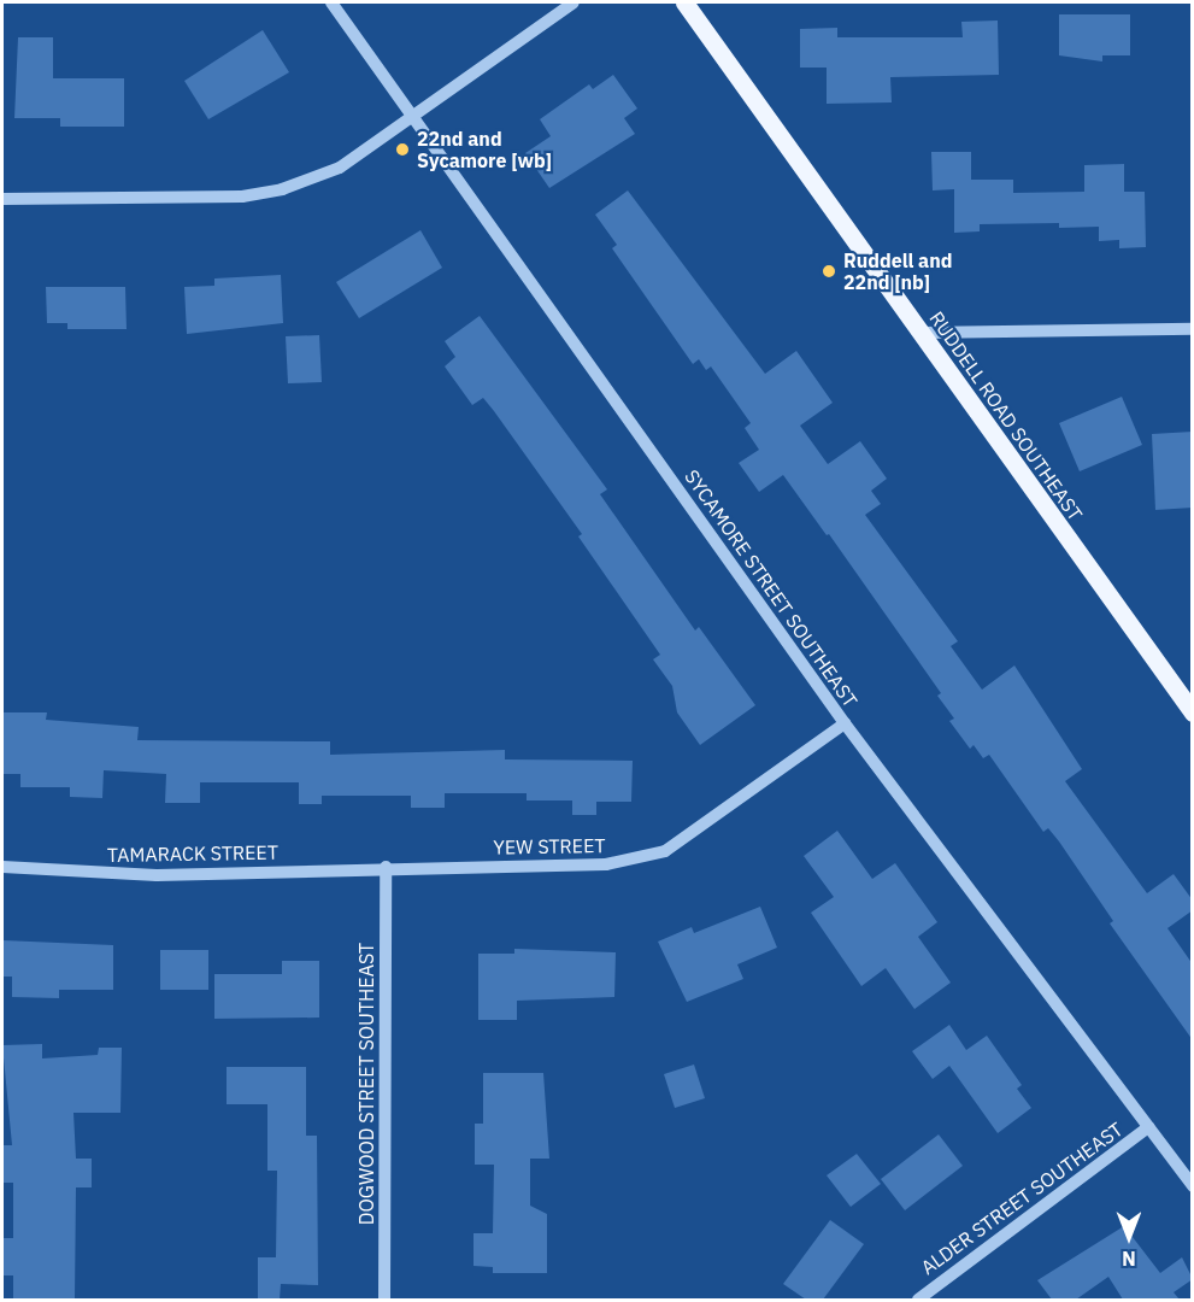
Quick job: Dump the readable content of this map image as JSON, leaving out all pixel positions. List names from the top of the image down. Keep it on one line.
{"streets":{"main road":["RUDDELL ROAD SOUTHEAST"],"street":["SYCAMORE STREET SOUTHEAST","YEW STREET","TAMARACK STREET","DOGWOOD STREET SOUTHEAST","ALDER STREET SOUTHEAST"]},"crossings":[["SYCAMORE STREET SOUTHEAST","YEW STREET"],["SYCAMORE STREET SOUTHEAST","ALDER STREET SOUTHEAST"],["YEW STREET","TAMARACK STREET"],["YEW STREET","DOGWOOD STREET SOUTHEAST"],["TAMARACK STREET","DOGWOOD STREET SOUTHEAST"]],"places":["22nd and Sycamore [wb]","Ruddell and 22nd [nb]"],"north":"bottom"}
